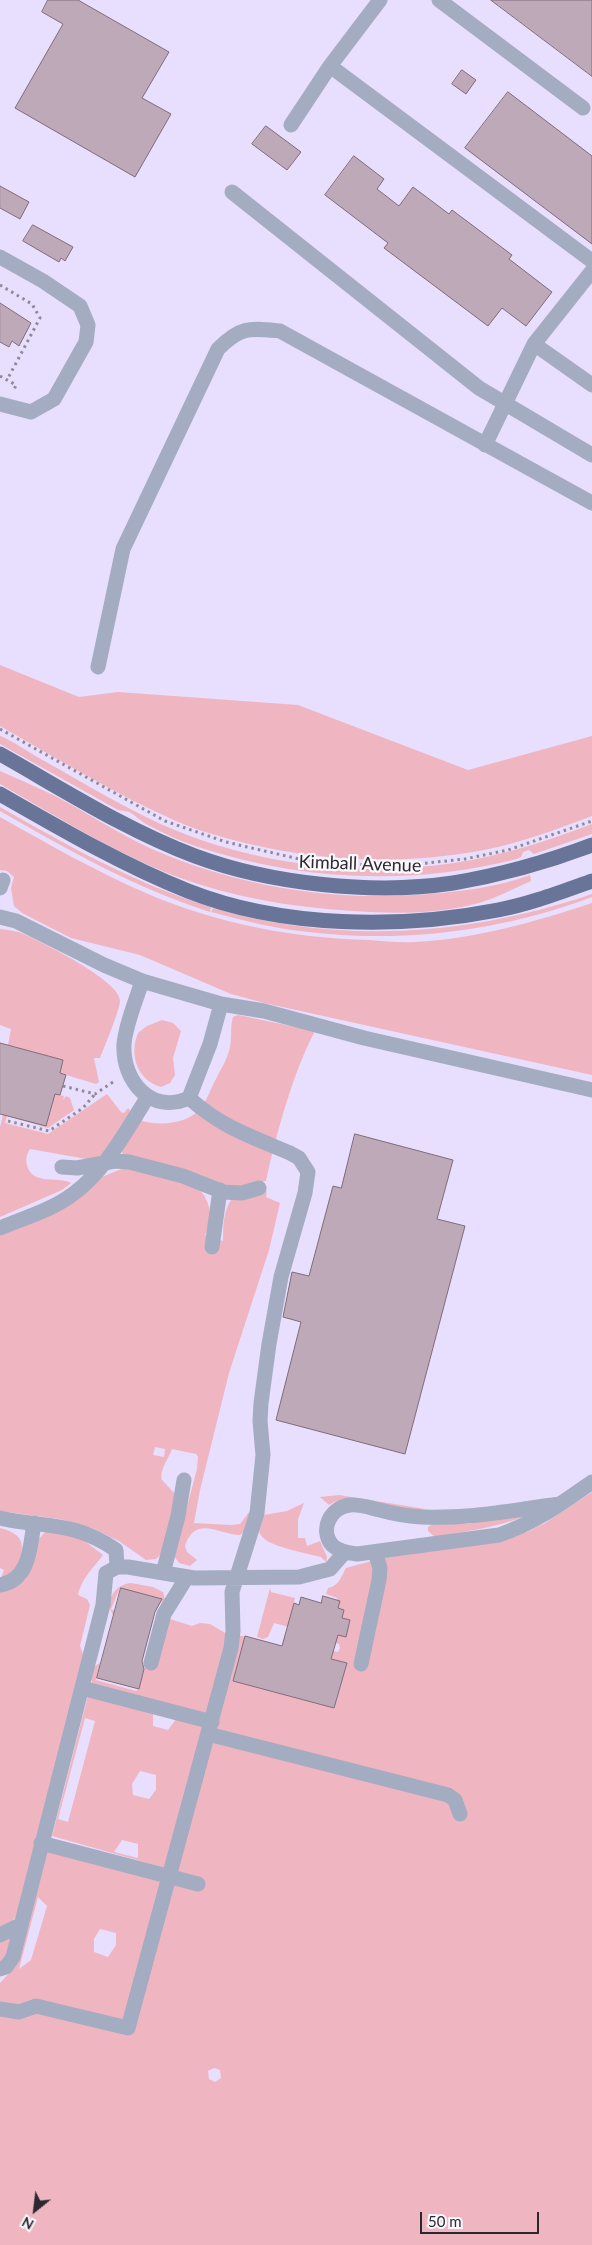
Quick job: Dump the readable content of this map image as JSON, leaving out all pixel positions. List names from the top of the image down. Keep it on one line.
{"streets":{"main road":["Kimball Avenue"]},"scale_bar":"50 m","north":"bottom left"}
